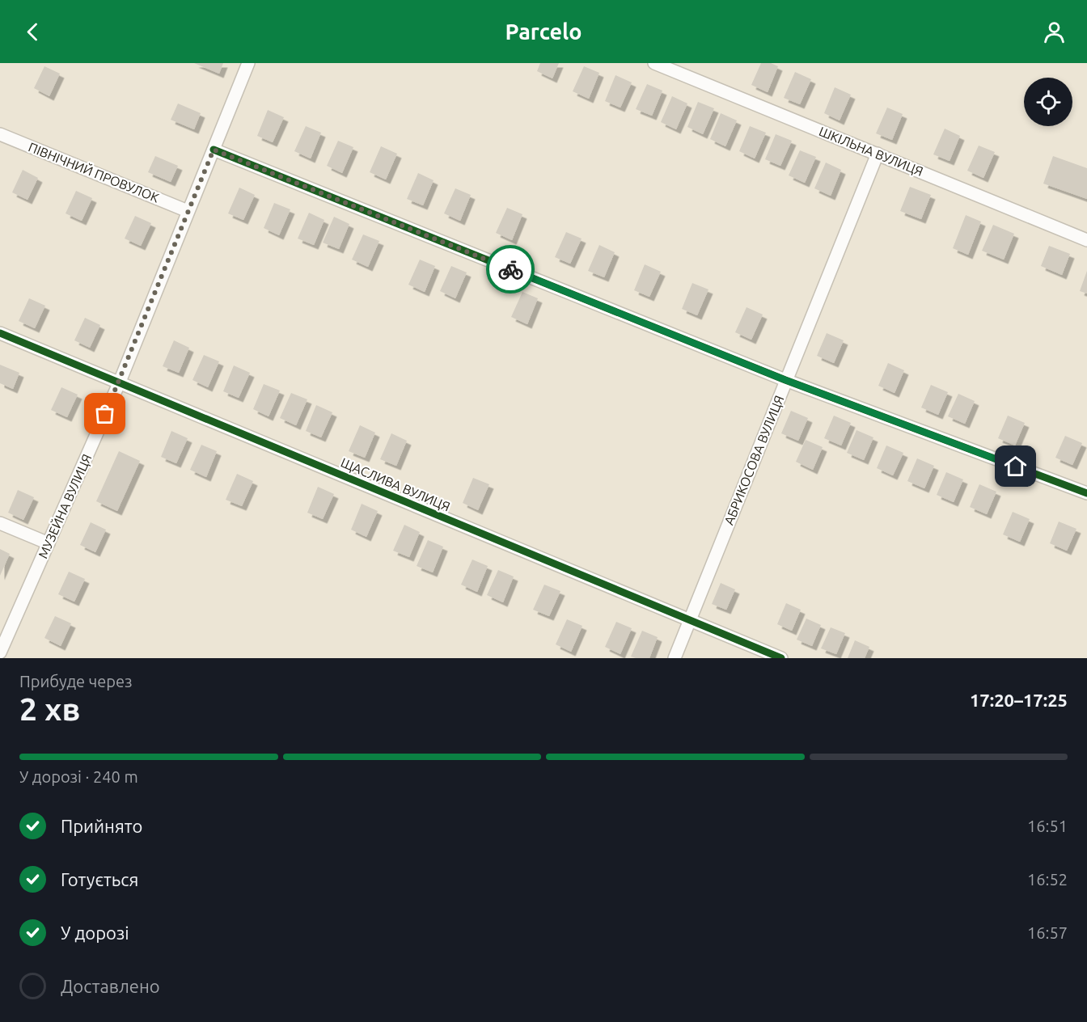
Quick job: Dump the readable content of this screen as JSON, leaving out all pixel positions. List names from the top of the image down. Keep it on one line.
{"streets":{"street":["ШКІЛЬНА ВУЛИЦЯ","ПІВНІЧНИЙ ПРОВУЛОК","АБРИКОСОВА ВУЛИЦЯ","ЩАСЛИВА ВУЛИЦЯ","МУЗЕЙНА ВУЛИЦЯ"]},"crossings":[["ШКІЛЬНА ВУЛИЦЯ","АБРИКОСОВА ВУЛИЦЯ"],["ПІВНІЧНИЙ ПРОВУЛОК","МУЗЕЙНА ВУЛИЦЯ"],["АБРИКОСОВА ВУЛИЦЯ","ЩАСЛИВА ВУЛИЦЯ"],["ЩАСЛИВА ВУЛИЦЯ","МУЗЕЙНА ВУЛИЦЯ"]],"page":{"header":"Parcelo","heading":["2 хв","Прибуде через","17:20–17:25"],"bar":"У дорозі · 240 m","list":[["Прийнято","16:51"],["Готується","16:52"],["У дорозі","16:57"],"Доставлено"]}}
